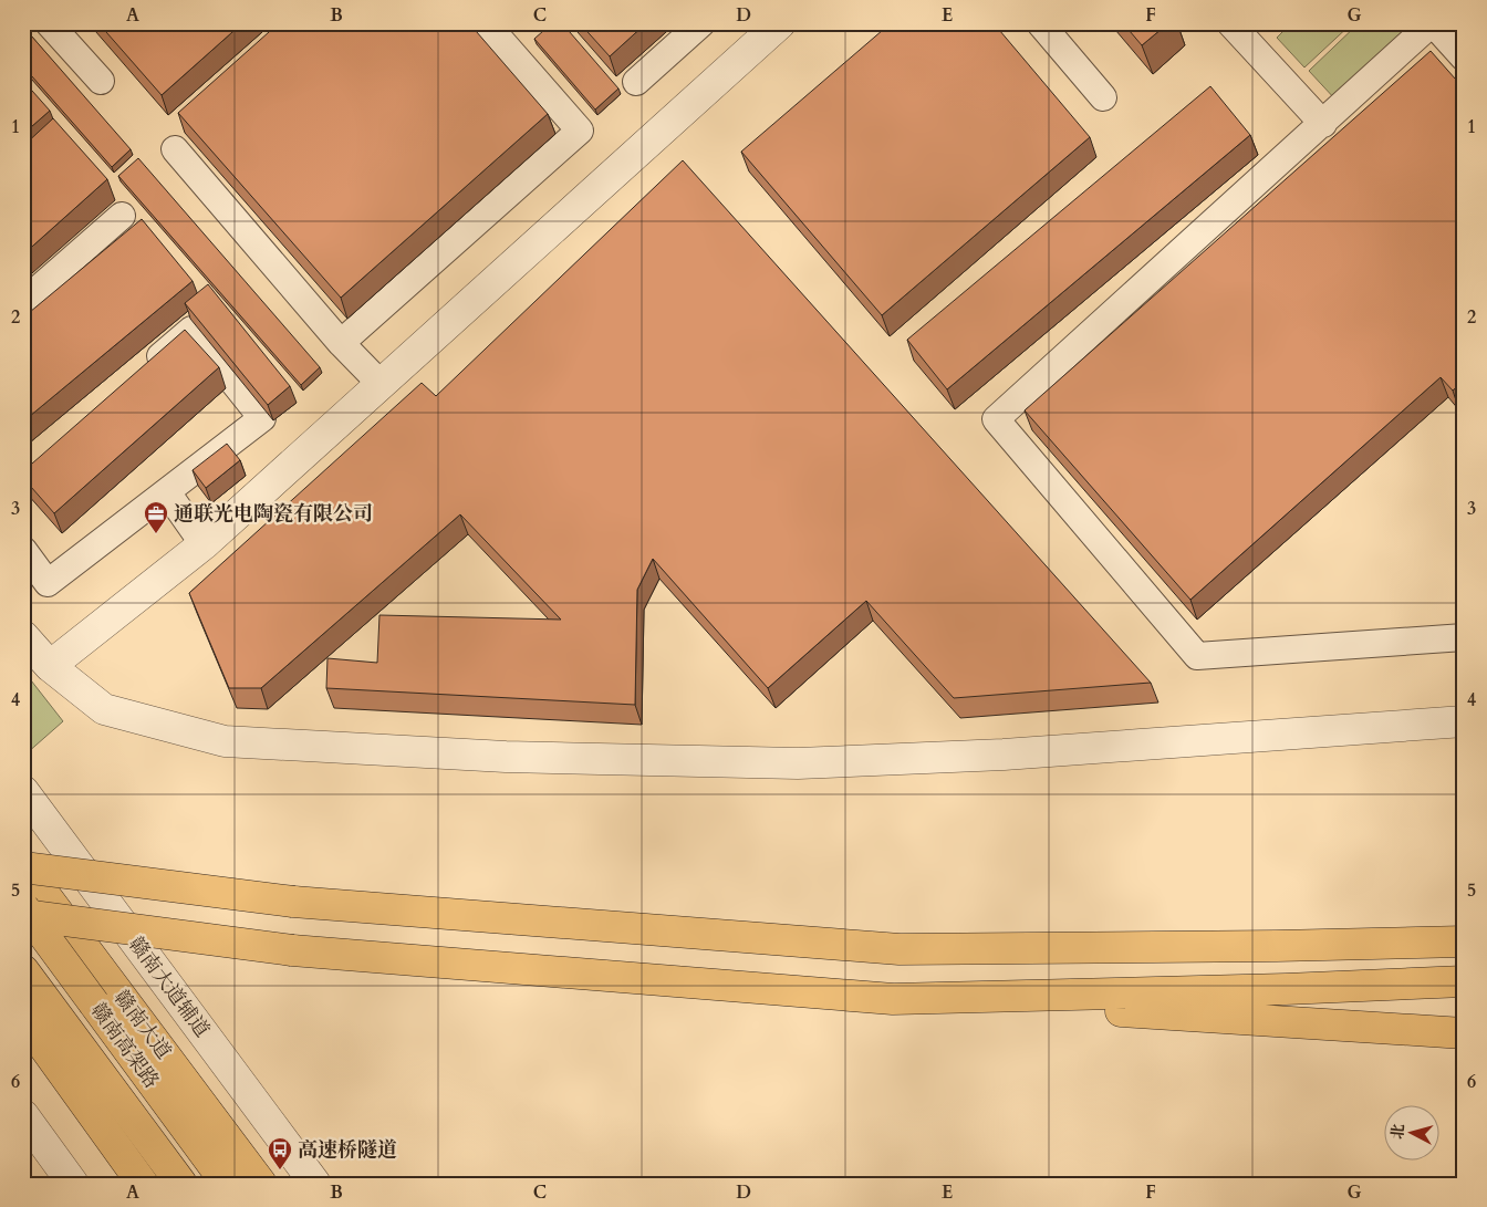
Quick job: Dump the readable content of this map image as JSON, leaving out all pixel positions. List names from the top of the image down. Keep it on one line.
{"streets":{"main road":["赣南大道","赣南高架路"],"street":["赣南大道辅道"]},"places":{"office":["通联光电陶瓷有限公司"],"bus stop":["高速桥隧道"]},"north":"left","grid":{"columns":["A","B","C","D","E","F","G"],"rows":["1","2","3","4","5","6"]}}
